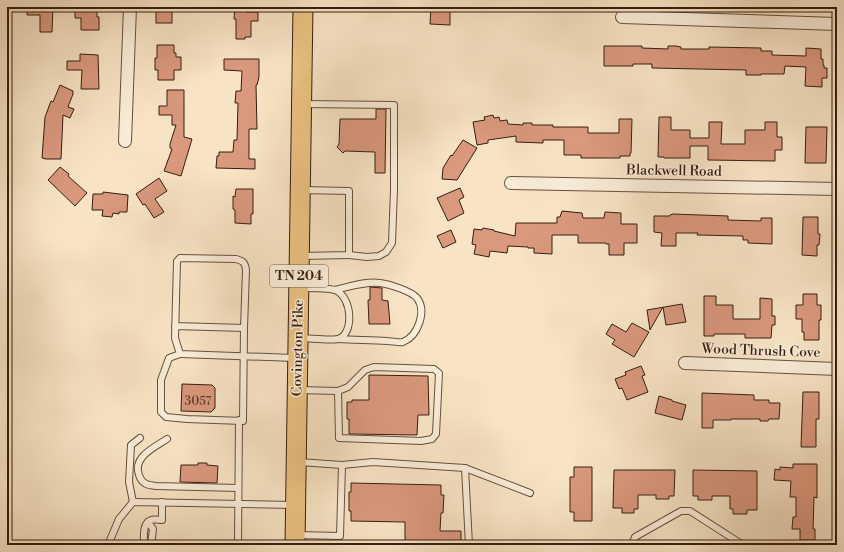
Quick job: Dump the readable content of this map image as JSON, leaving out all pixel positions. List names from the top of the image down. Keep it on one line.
{"streets":{"main road":["TN 204","Covington Pike"],"street":["Blackwell Road","Wood Thrush Cove"]},"house_numbers":["3057"]}
